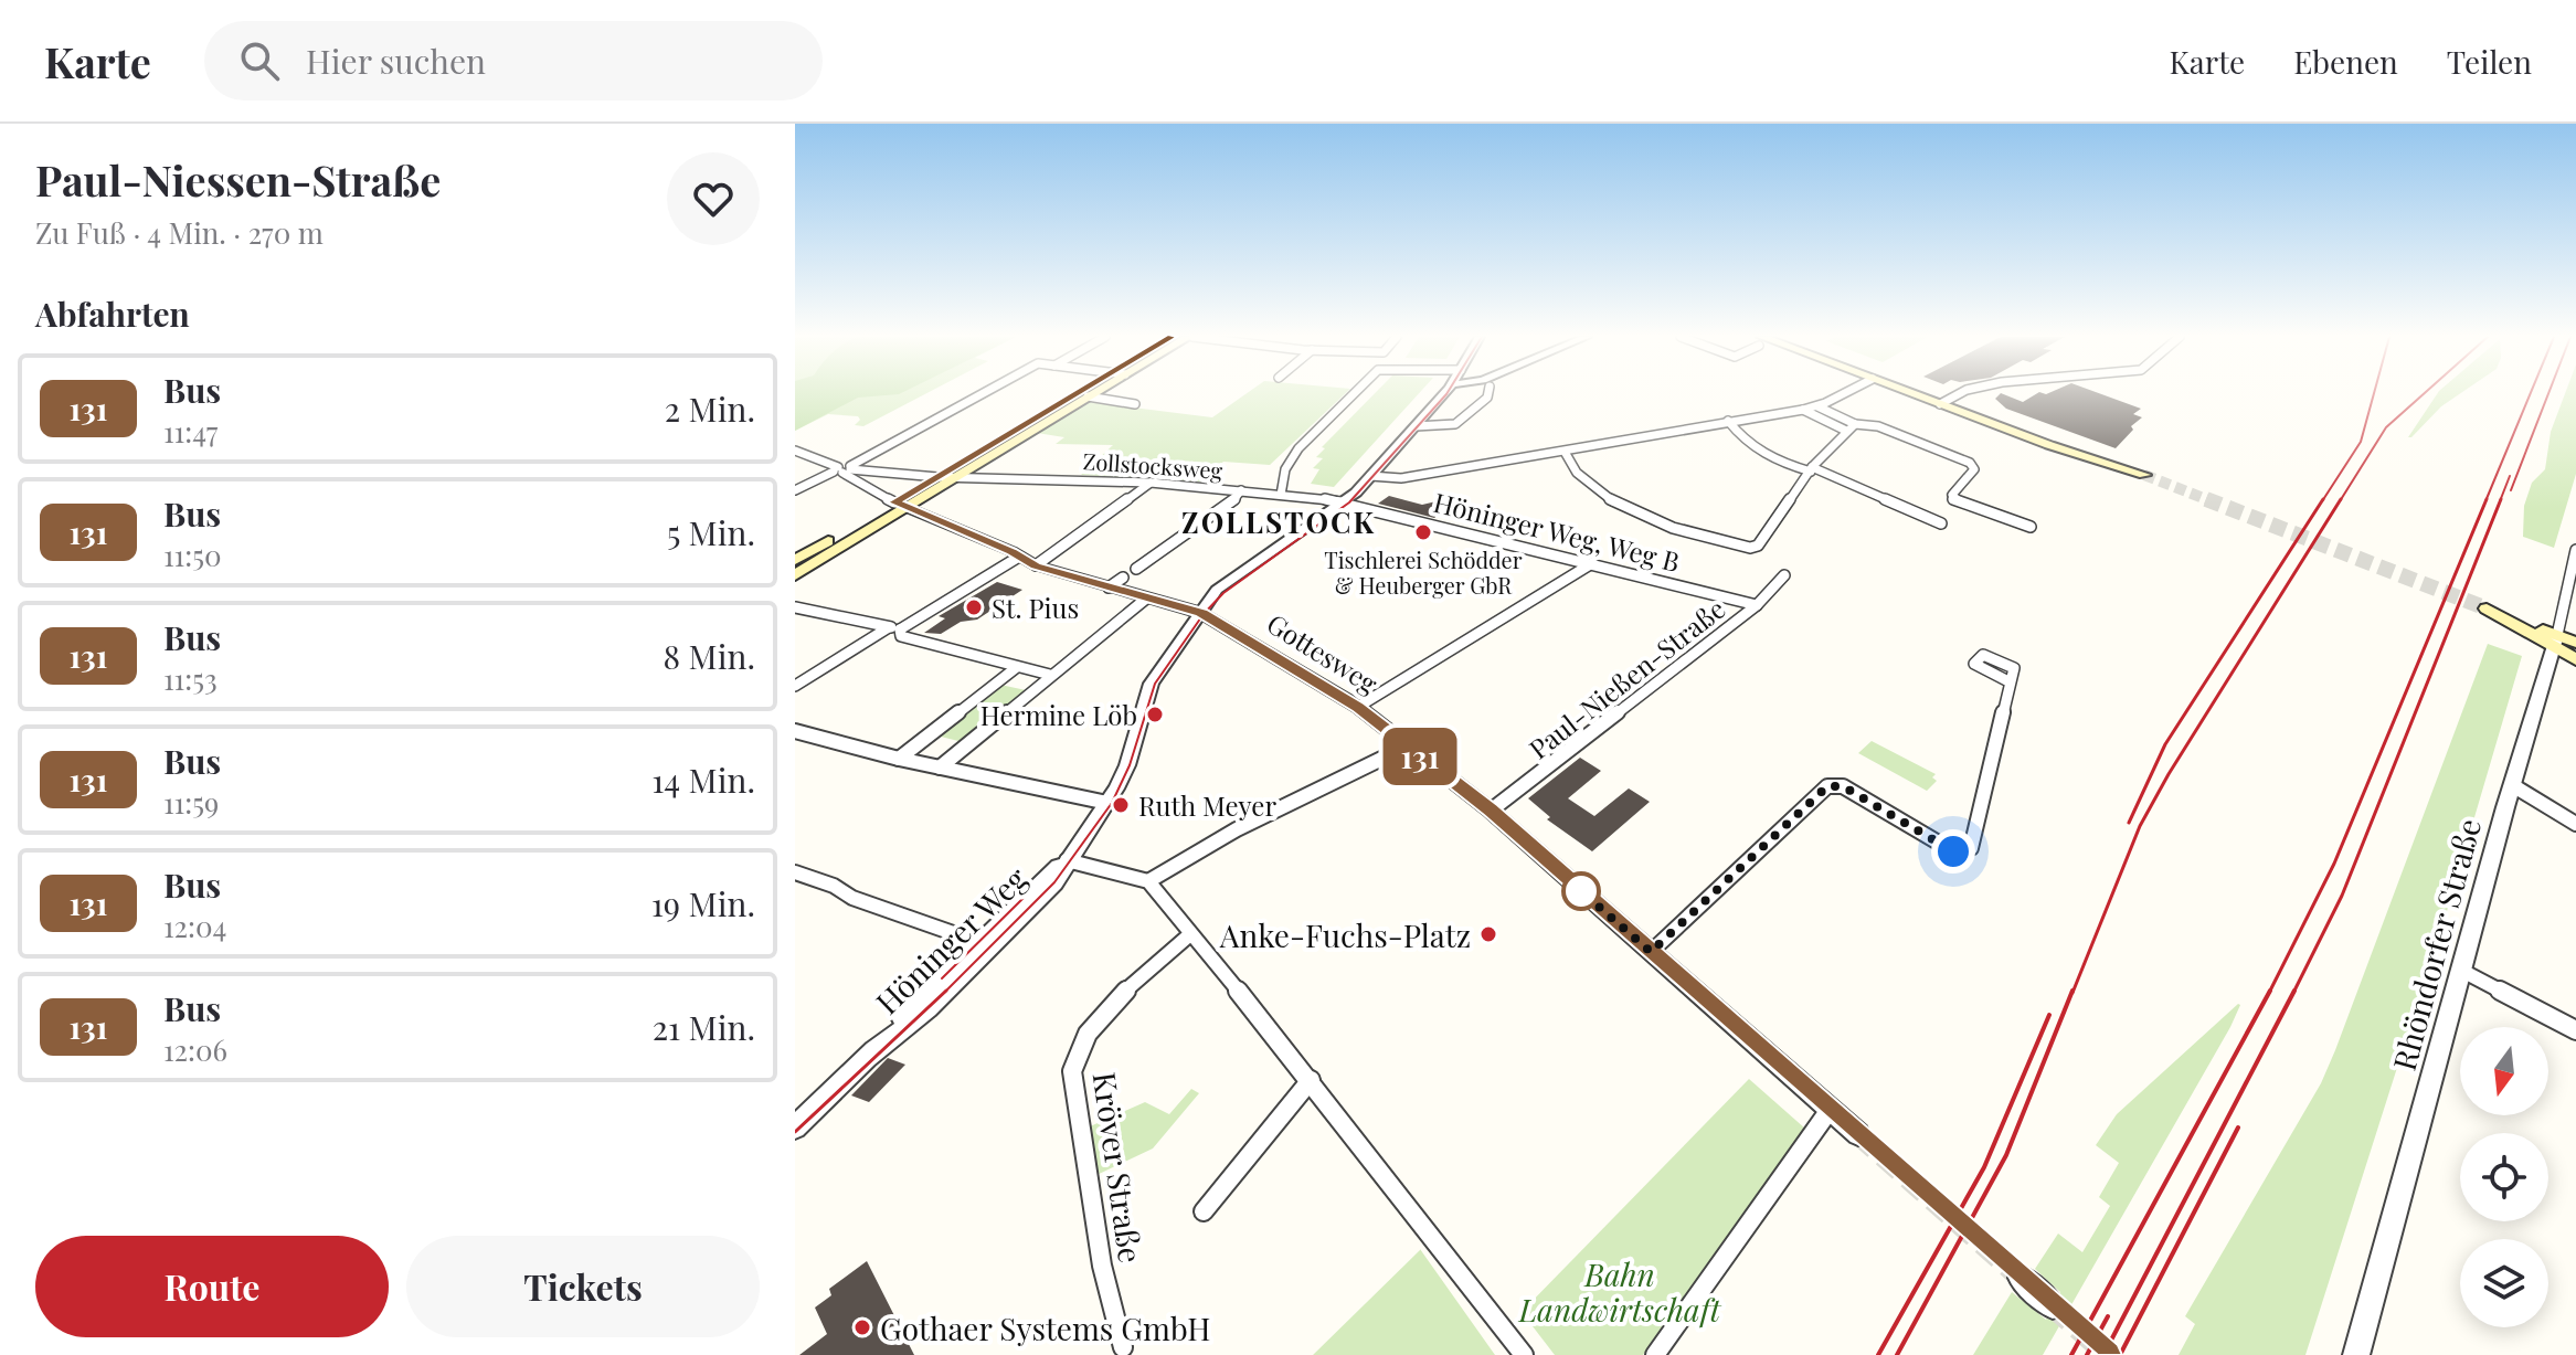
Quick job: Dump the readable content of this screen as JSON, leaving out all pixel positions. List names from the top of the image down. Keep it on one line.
{"streets":{"street":["Zollstocksweg","Höninger Weg, Weg B","Gottesweg","Paul-Nießen-Straße","Höninger Weg","Rhöndorfer Straße","Kröver Straße"]},"crossings":[["Zollstocksweg","Höninger Weg, Weg B"],["Zollstocksweg","Höninger Weg"],["Höninger Weg, Weg B","Paul-Nießen-Straße"],["Höninger Weg, Weg B","Höninger Weg"],["Gottesweg","Paul-Nießen-Straße"],["Gottesweg","Höninger Weg"]],"districts":["ZOLLSTOCK"],"parks":["Bahn Landwirtschaft"],"places":["Tischlerei Schödder & Heuberger GbR","St. Pius","Hermine Löb","Ruth Meyer","Anke-Fuchs-Platz","Gothaer Systems GmbH"],"lines":["bus line 131"],"north":"bottom","page":{"header":"Karte","search":"Hier suchen","nav":["Karte","Ebenen","Teilen"],"heading":[["Paul-Niessen-Straße","Zu Fuß · 4 Min. · 270 m"],"Abfahrten"],"on_map":"131","list":[{"mark":"131","name":"Bus","note":"11:47","value":"2 Min."},{"mark":"131","name":"Bus","note":"11:50","value":"5 Min."},{"mark":"131","name":"Bus","note":"11:53","value":"8 Min."},{"mark":"131","name":"Bus","note":"11:59","value":"14 Min."},{"mark":"131","name":"Bus","note":"12:04","value":"19 Min."},{"mark":"131","name":"Bus","note":"12:06","value":"21 Min."}],"buttons":["Route","Tickets"]}}
